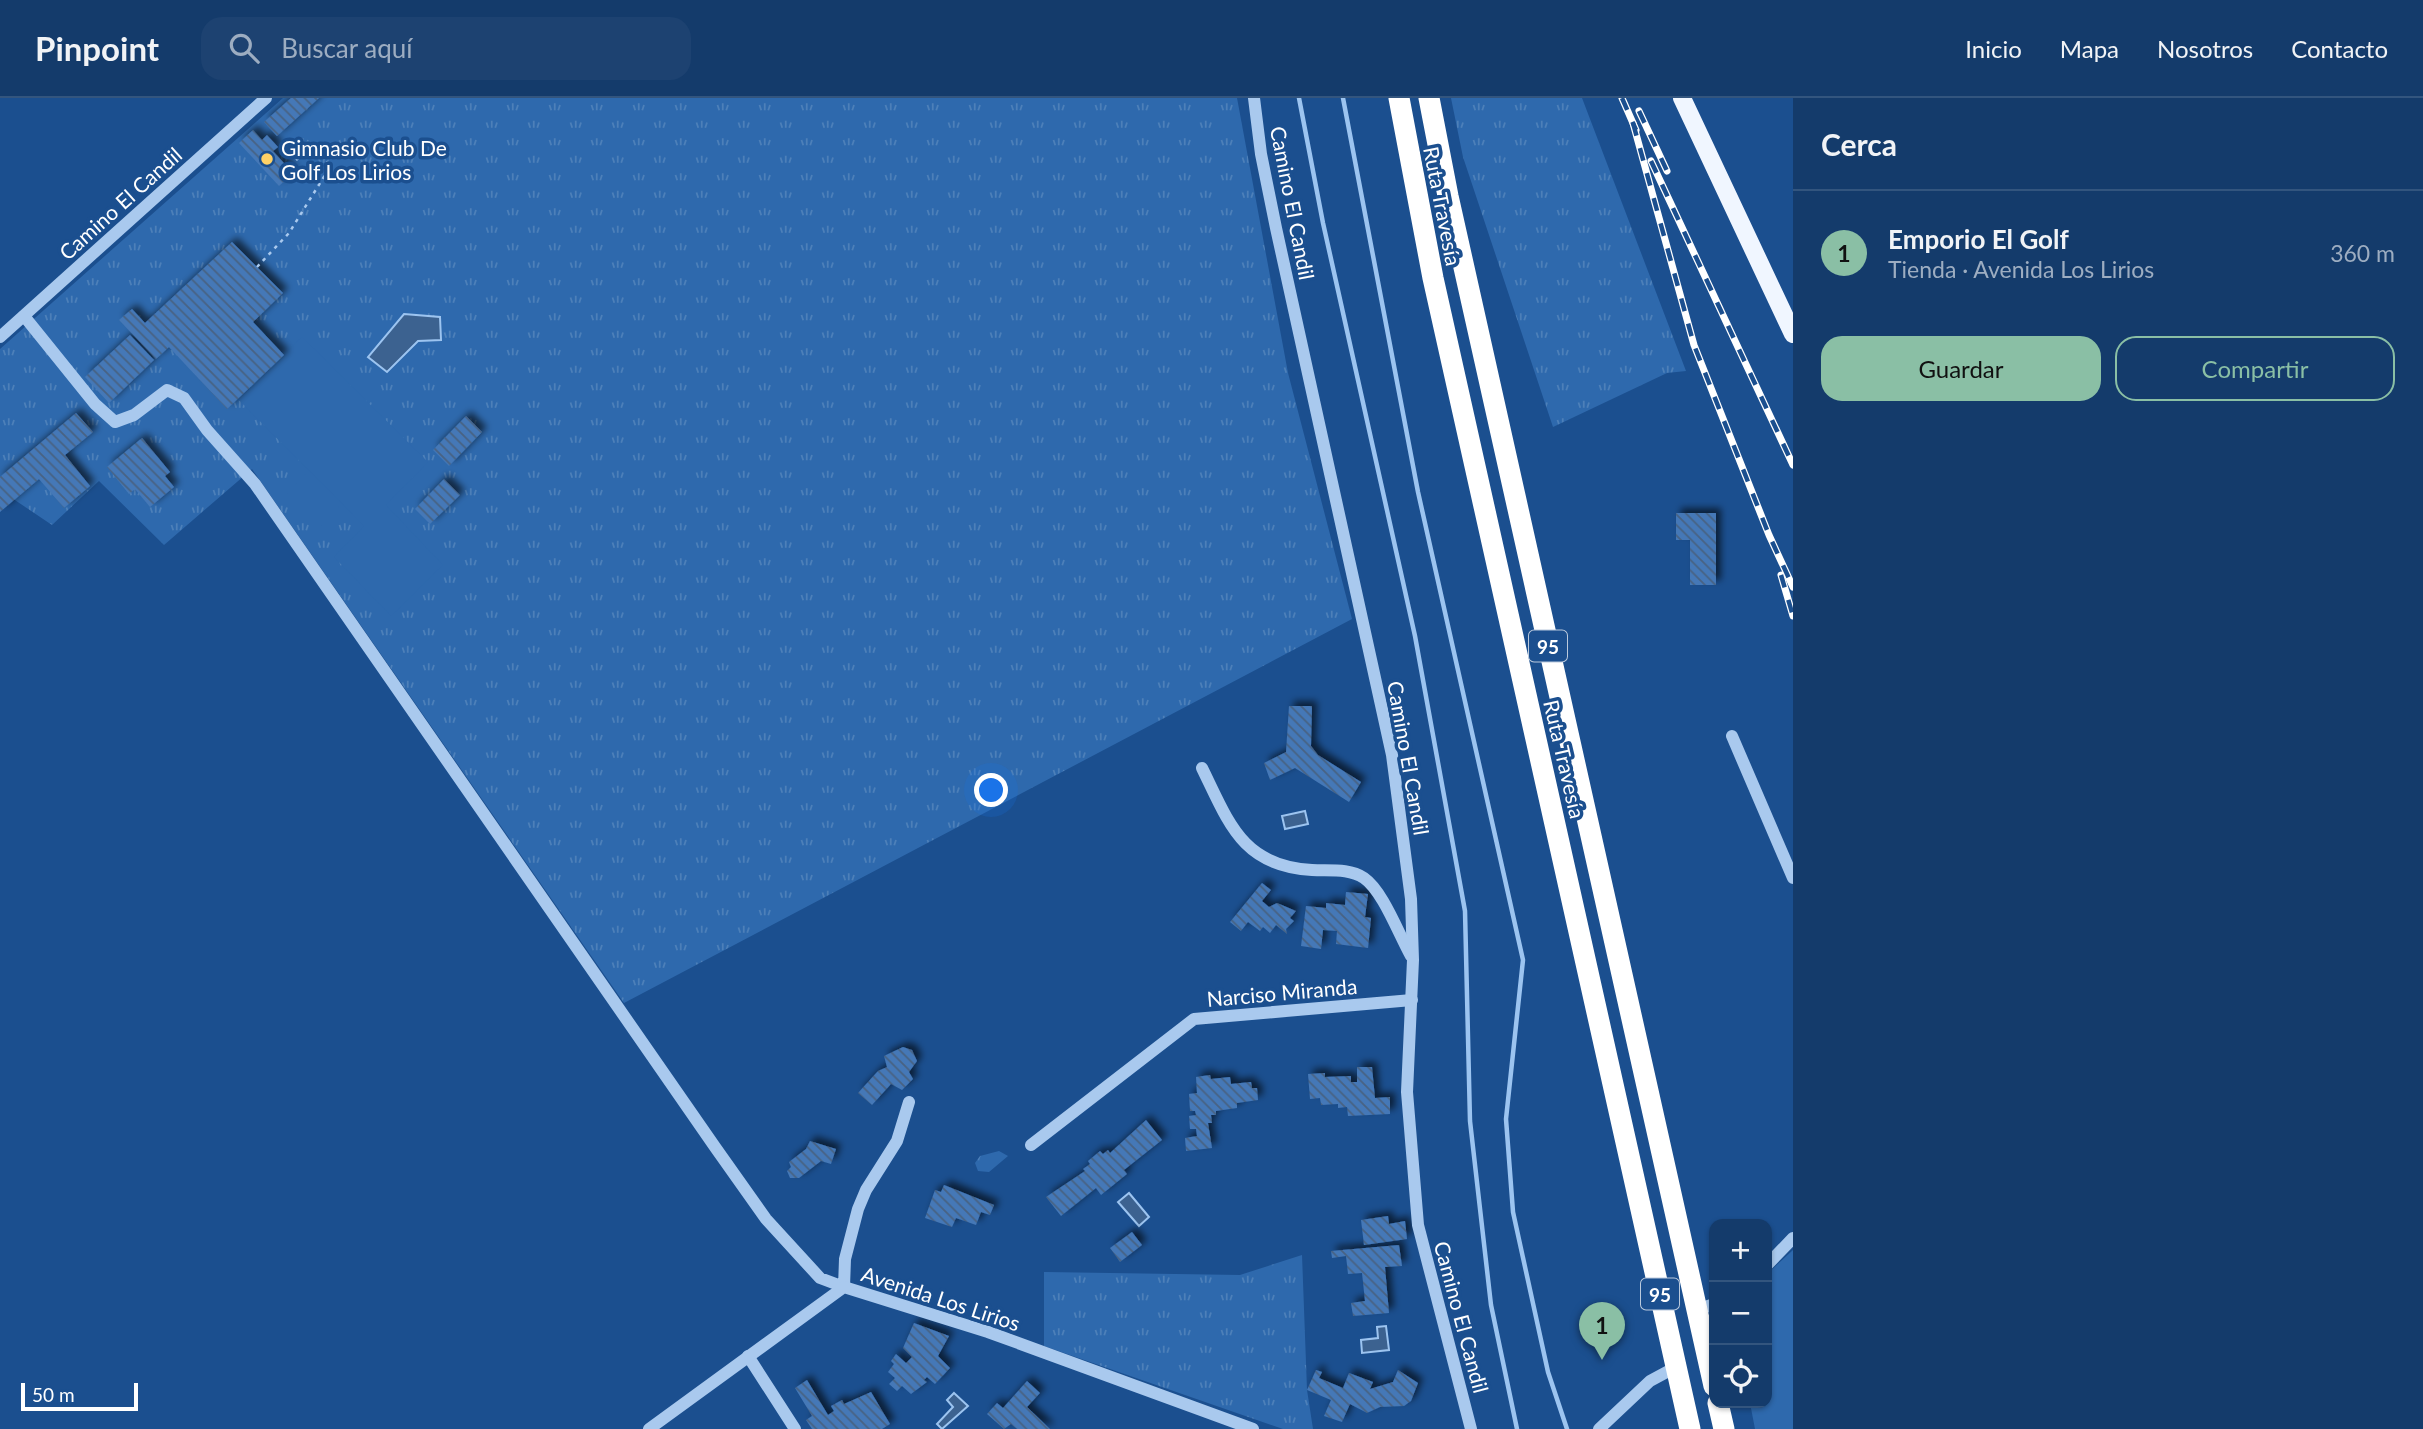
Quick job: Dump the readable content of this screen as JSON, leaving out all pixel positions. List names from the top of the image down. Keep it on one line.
{"streets":{"highway":["Ruta Travesía","95"],"street":["Camino El Candil","Narciso Miranda","Avenida Los Lirios"]},"crossings":[["Camino El Candil","Narciso Miranda"]],"places":["Gimnasio Club De Golf Los Lirios"],"scale_bar":"50 m","page":{"header":"Pinpoint","search":"Buscar aquí","nav":["Inicio","Mapa","Nosotros","Contacto"],"heading":"Cerca","list":[{"mark":"1","name":"Emporio El Golf","note":"Tienda · Avenida Los Lirios","value":"360 m"}],"buttons":["Guardar","Compartir"],"map_buttons":["+","−"],"pins":"1","scale":"50 m"}}
